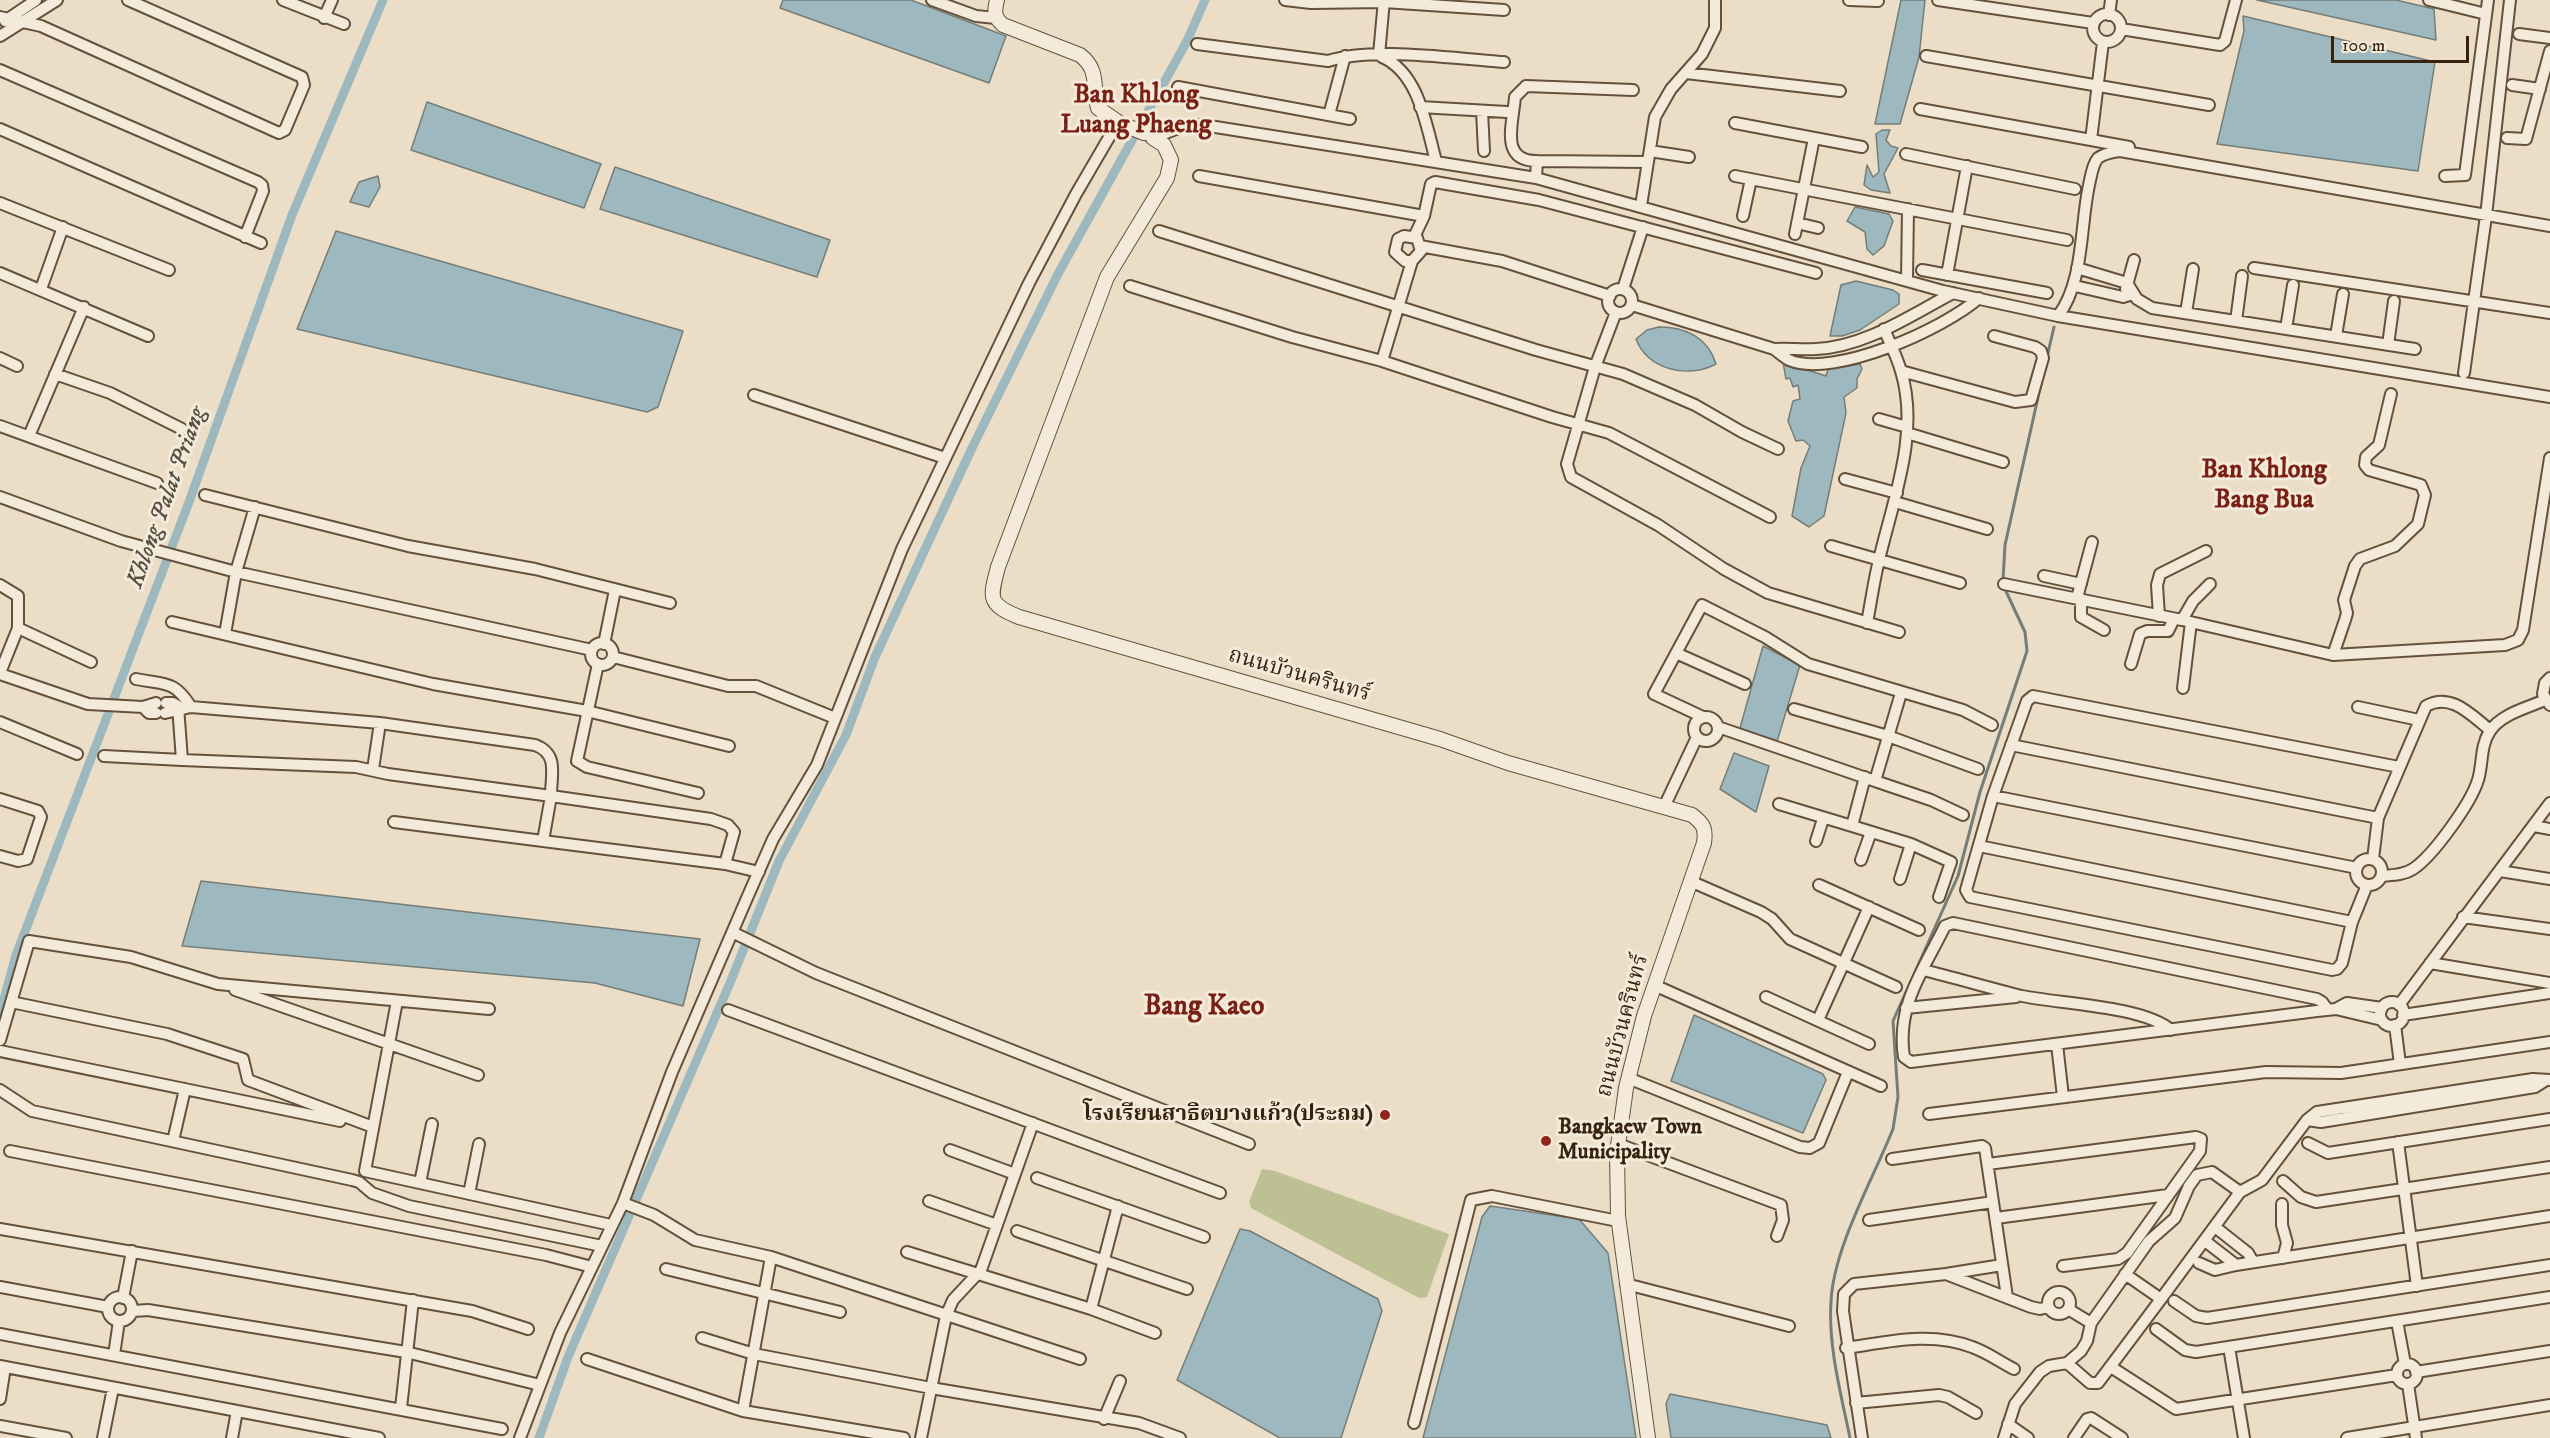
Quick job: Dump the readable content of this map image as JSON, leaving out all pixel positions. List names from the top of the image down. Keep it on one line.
{"streets":{"street":["ถนนบัวนครินทร์"]},"districts":["Ban Khlong Luang Phaeng","Ban Khlong Bang Bua","Bang Kaeo"],"water":["Khlong Palat Priang"],"places":["โรงเรียนสาธิตบางแก้ว(ประถม)","Bangkaew Town Municipality"],"scale_bar":"100 m"}
